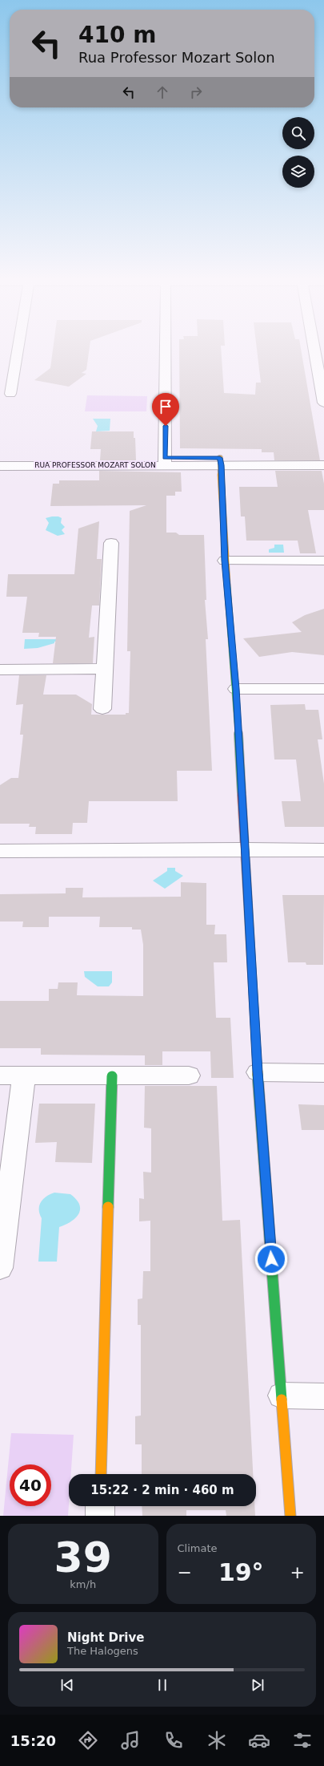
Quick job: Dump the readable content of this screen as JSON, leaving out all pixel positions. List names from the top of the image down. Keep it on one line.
{"streets":{"street":["RUA PROFESSOR MOZART SOLON"]},"page":{"turn":["410 m","Rua Professor Mozart Solon"],"limit":"40","trip":"15:22 · 2 min · 460 m","tile":[["39","km/h"],"Climate"],"heat":["−","19°","+"],"song":["Night Drive","The Halogens"],"tabs":"15:20"}}
